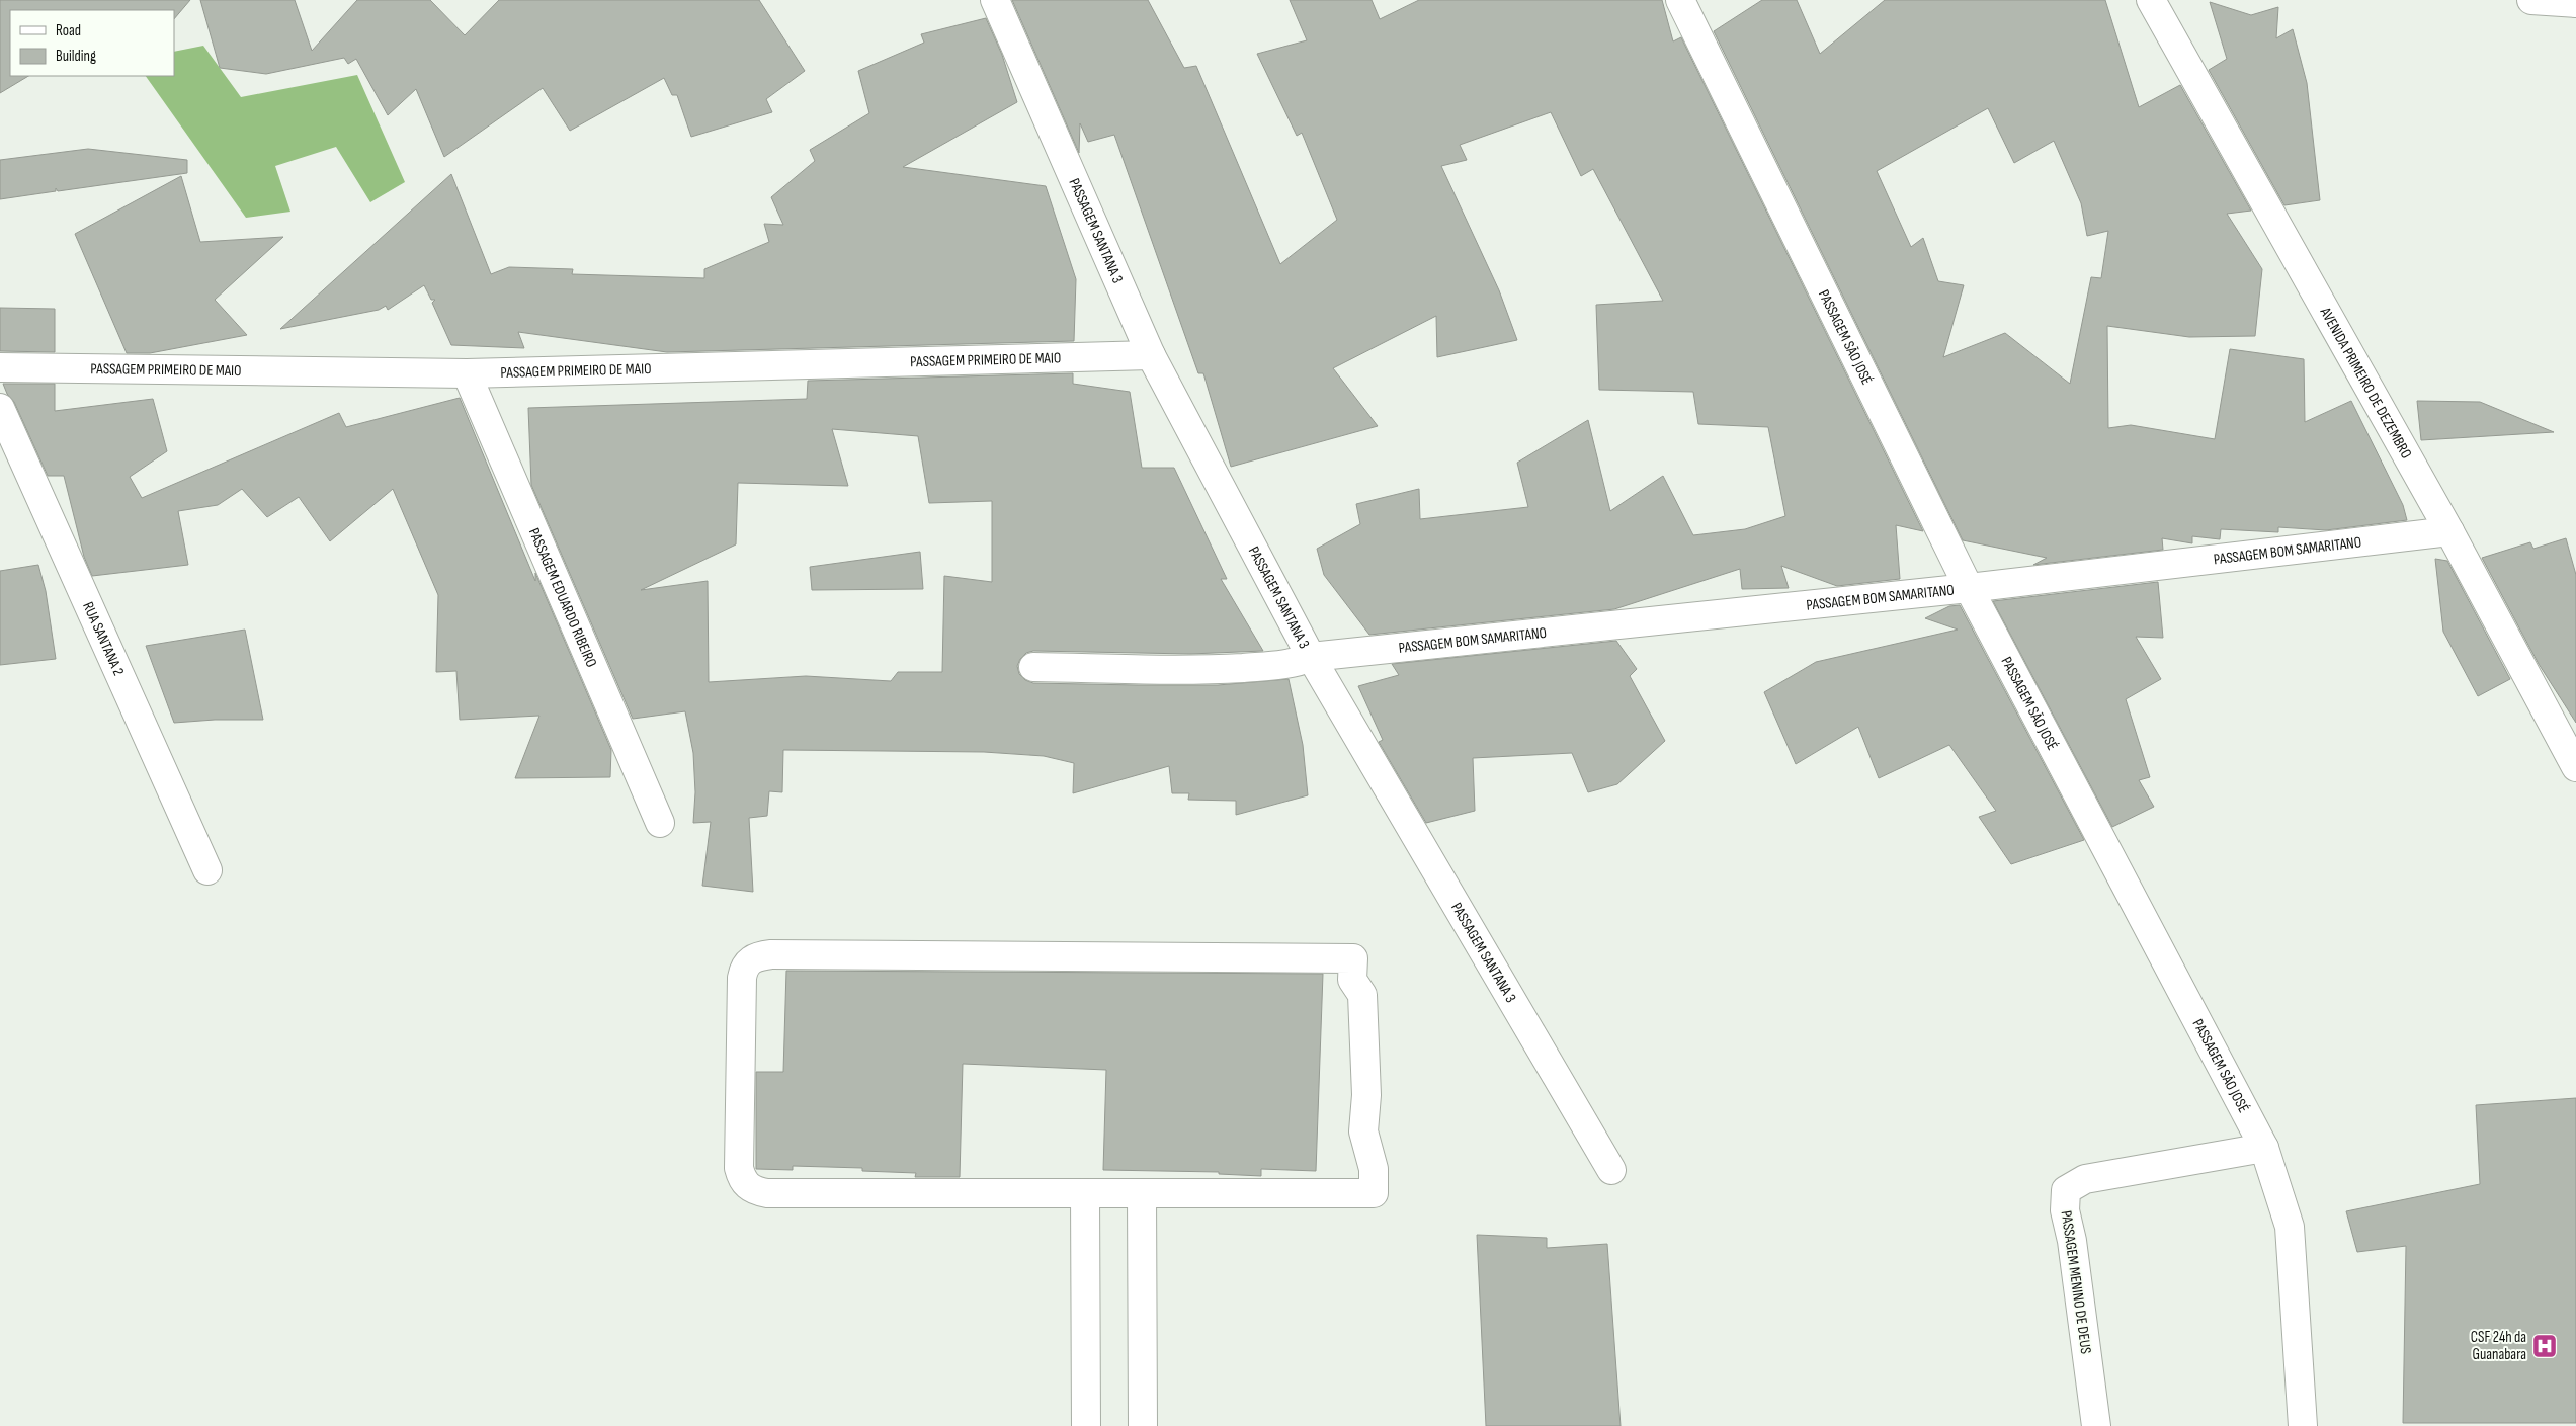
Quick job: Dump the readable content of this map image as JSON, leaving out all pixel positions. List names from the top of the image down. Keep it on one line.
{"streets":{"street":["PASSAGEM SANTANA 3","PASSAGEM SÃO JOSÉ","PASSAGEM PRIMEIRO DE MAIO","AVENIDA PRIMEIRO DE DEZEMBRO","PASSAGEM BOM SAMARITANO","PASSAGEM EDUARDO RIBEIRO","RUA SANTANA 2","PASSAGEM MENINO DE DEUS"]},"crossings":[["PASSAGEM SANTANA 3","PASSAGEM PRIMEIRO DE MAIO"],["PASSAGEM SANTANA 3","PASSAGEM BOM SAMARITANO"],["PASSAGEM SÃO JOSÉ","PASSAGEM BOM SAMARITANO"],["PASSAGEM SÃO JOSÉ","PASSAGEM MENINO DE DEUS"],["PASSAGEM PRIMEIRO DE MAIO","PASSAGEM EDUARDO RIBEIRO"],["AVENIDA PRIMEIRO DE DEZEMBRO","PASSAGEM BOM SAMARITANO"]],"places":{"hospital":["CSF 24h da Guanabara"]},"legend":["Road","Building"]}
